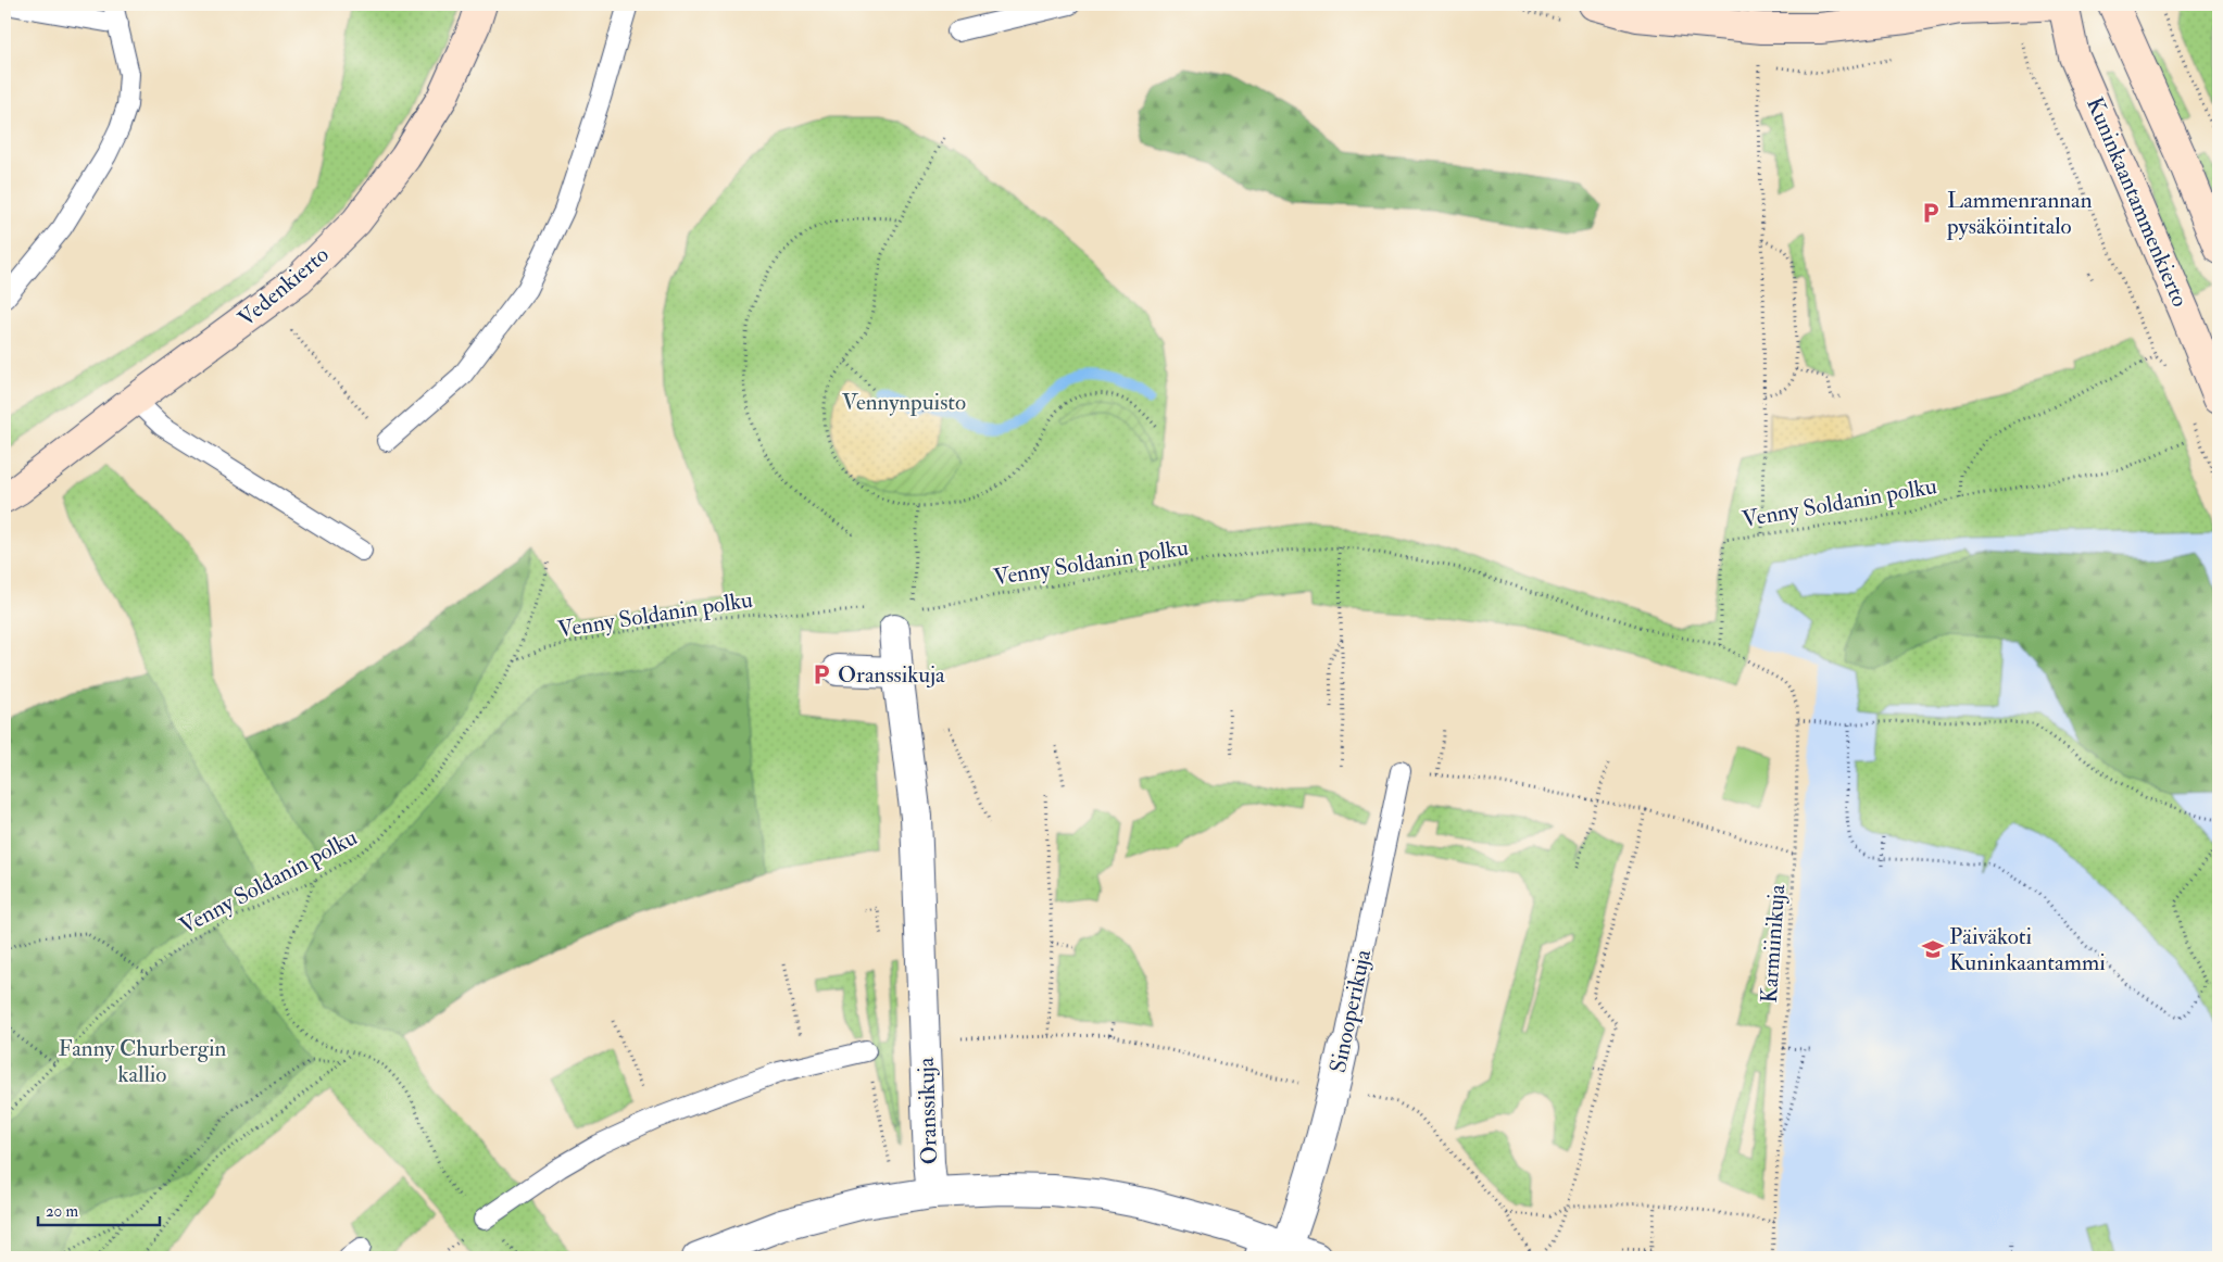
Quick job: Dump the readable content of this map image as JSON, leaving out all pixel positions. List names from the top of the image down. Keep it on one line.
{"streets":{"street":["Kuninkaantammenkierto","Vedenkierto","Sinooperikuja","Oranssikuja"],"path":["Venny Soldanin polku","Karmiinikuja"]},"crossings":[["Venny Soldanin polku","Karmiinikuja"],["Venny Soldanin polku","Oranssikuja"]],"parks":["Vennynpuisto","Fanny Churbergin kallio"],"places":{"parking":["Lammenrannan pysäköintitalo","Oranssikuja"],"school or university":["Päiväkoti Kuninkaantammi"]},"scale_bar":"20 m"}
